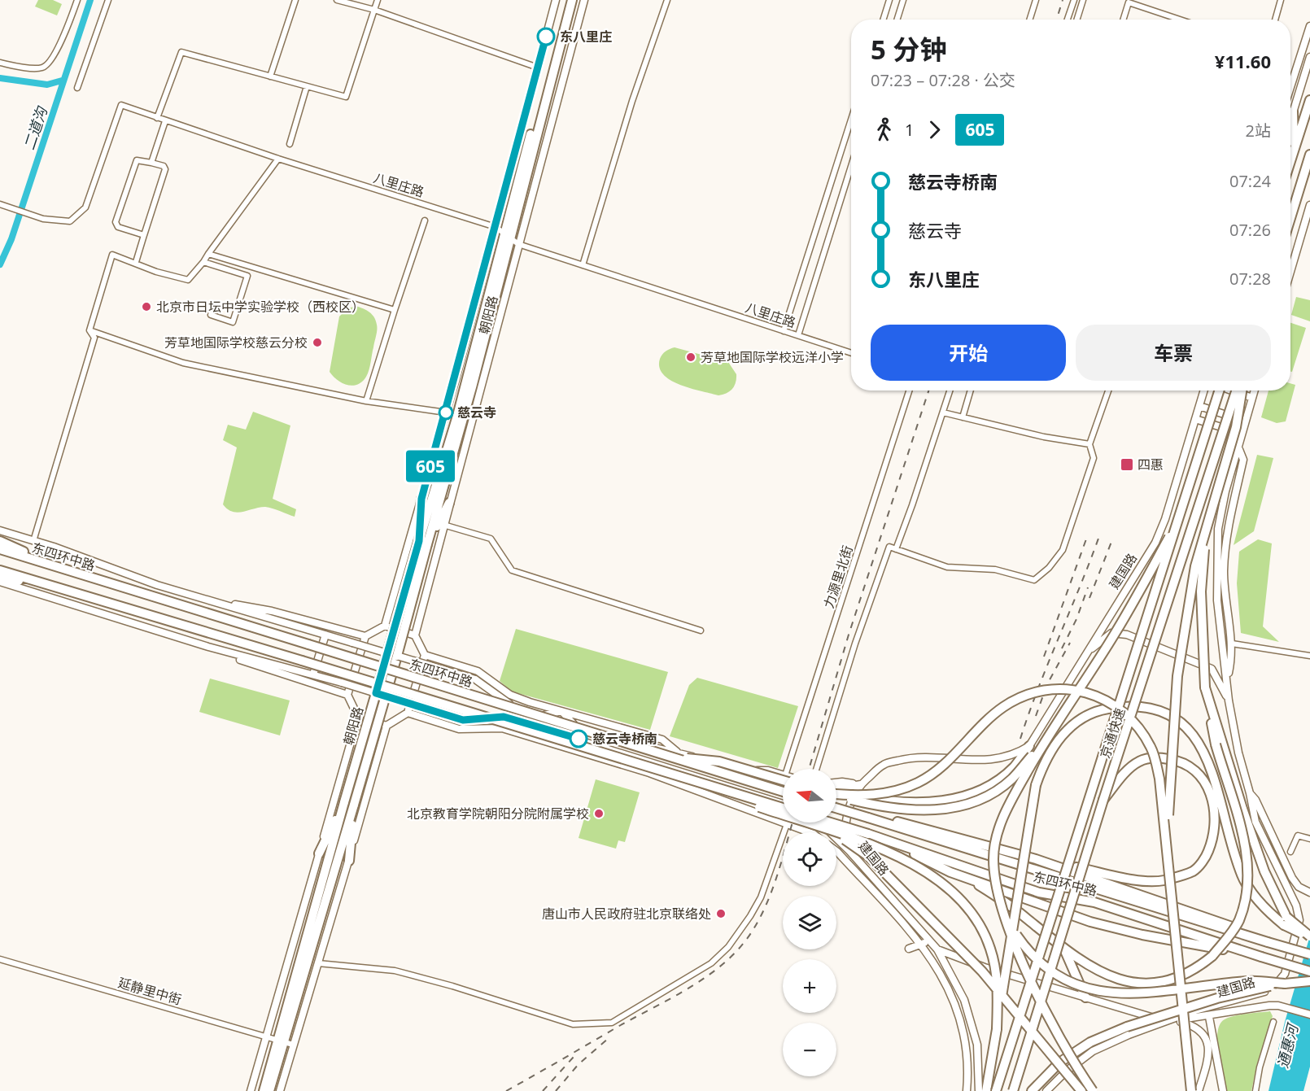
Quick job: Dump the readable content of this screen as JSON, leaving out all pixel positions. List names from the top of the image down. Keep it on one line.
{"streets":{"highway":["朝阳路","东四环中路","京通快速"],"street":["八里庄路","建国路","力源里北街","延静里中街"]},"crossings":[["八里庄路","朝阳路"],["朝阳路","东四环中路"],["朝阳路","延静里中街"]],"water":["二道沟","通惠河"],"places":{"other":["东八里庄","北京市日坛中学实验学校（西校区）","芳草地国际学校慈云分校","芳草地国际学校远洋小学","慈云寺","慈云寺桥南","北京教育学院朝阳分院附属学校","唐山市人民政府驻北京联络处"],"transit":["四惠"]},"lines":["bus line 605"],"north":"left","page":{"on_map":"605","heading":["5 分钟","07:23 – 07:28 · 公交","¥11.60"],"legs":["1","605","2站"],"list":[{"name":"慈云寺桥南","value":"07:24"},{"name":"慈云寺","value":"07:26"},{"name":"东八里庄","value":"07:28"}],"buttons":["开始","车票"],"map_buttons":["+","−"]}}
